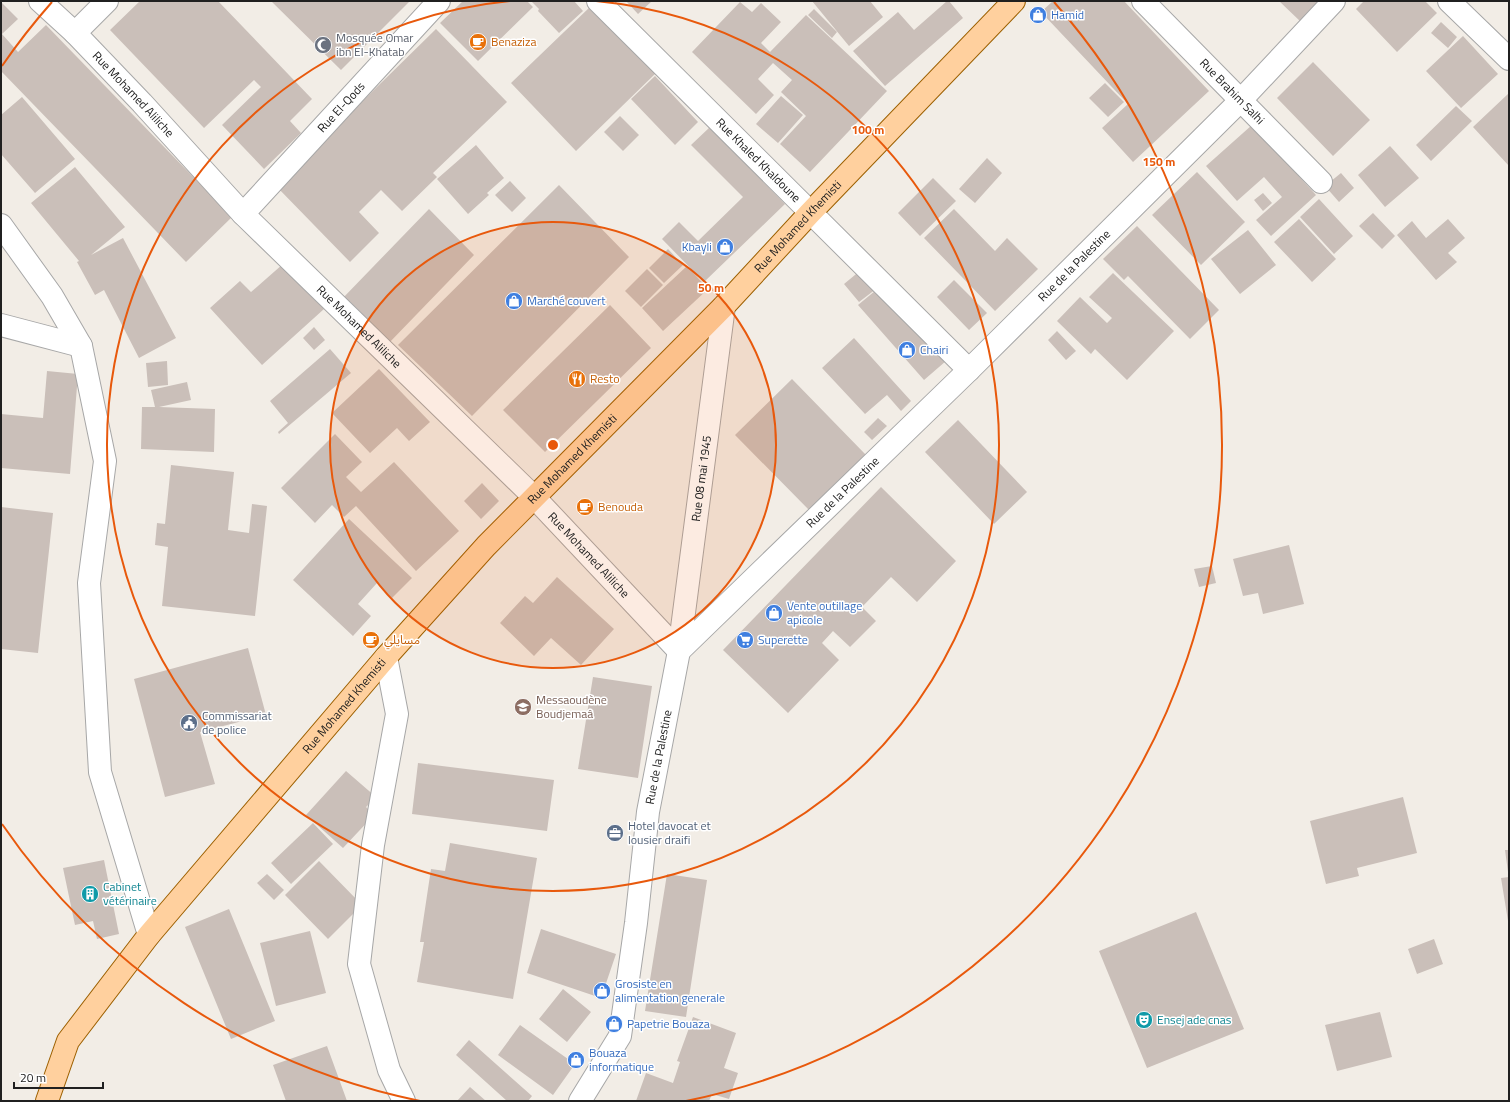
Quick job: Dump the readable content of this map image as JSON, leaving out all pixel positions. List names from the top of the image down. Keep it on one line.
{"streets":{"main road":["Rue Mohamed Khemisti"],"street":["Rue Brahim Salhi","Rue Mohamed Aliliche","Rue El-Qods","Rue Khaled Khaldoune","Rue de la Palestine","Rue 08 mai 1945"]},"crossings":[["Rue Brahim Salhi","Rue de la Palestine"],["Rue Mohamed Aliliche","Rue El-Qods"],["Rue Mohamed Aliliche","Rue Mohamed Khemisti"],["Rue Mohamed Aliliche","Rue de la Palestine"],["Rue Mohamed Aliliche","Rue 08 mai 1945"],["Rue Khaled Khaldoune","Rue Mohamed Khemisti"],["Rue Khaled Khaldoune","Rue de la Palestine"],["Rue Mohamed Khemisti","Rue 08 mai 1945"],["Rue de la Palestine","Rue 08 mai 1945"]],"places":{"shop":["Hamid","Kbayli","Marché couvert","Chairi","Vente outillage apicole","Grosiste en alimentation generale","Papetrie Bouaza","Bouaza informatique"],"cafe":["Benaziza","Benouda","مسايلي"],"mosque":["Mosquée Omar ibn El-Khatab"],"restaurant":["Resto"],"supermarket":["Superette"],"school or university":["Messaoudène Boudjemaâ"],"public building":["Commissariat de police"],"office":["Hotel davocat et lousier draifi"],"building":["Cabinet vétérinaire"],"theatre":["Ensej ade cnas"]},"scale_bar":"20 m","rings":["100 m","150 m","50 m"]}
